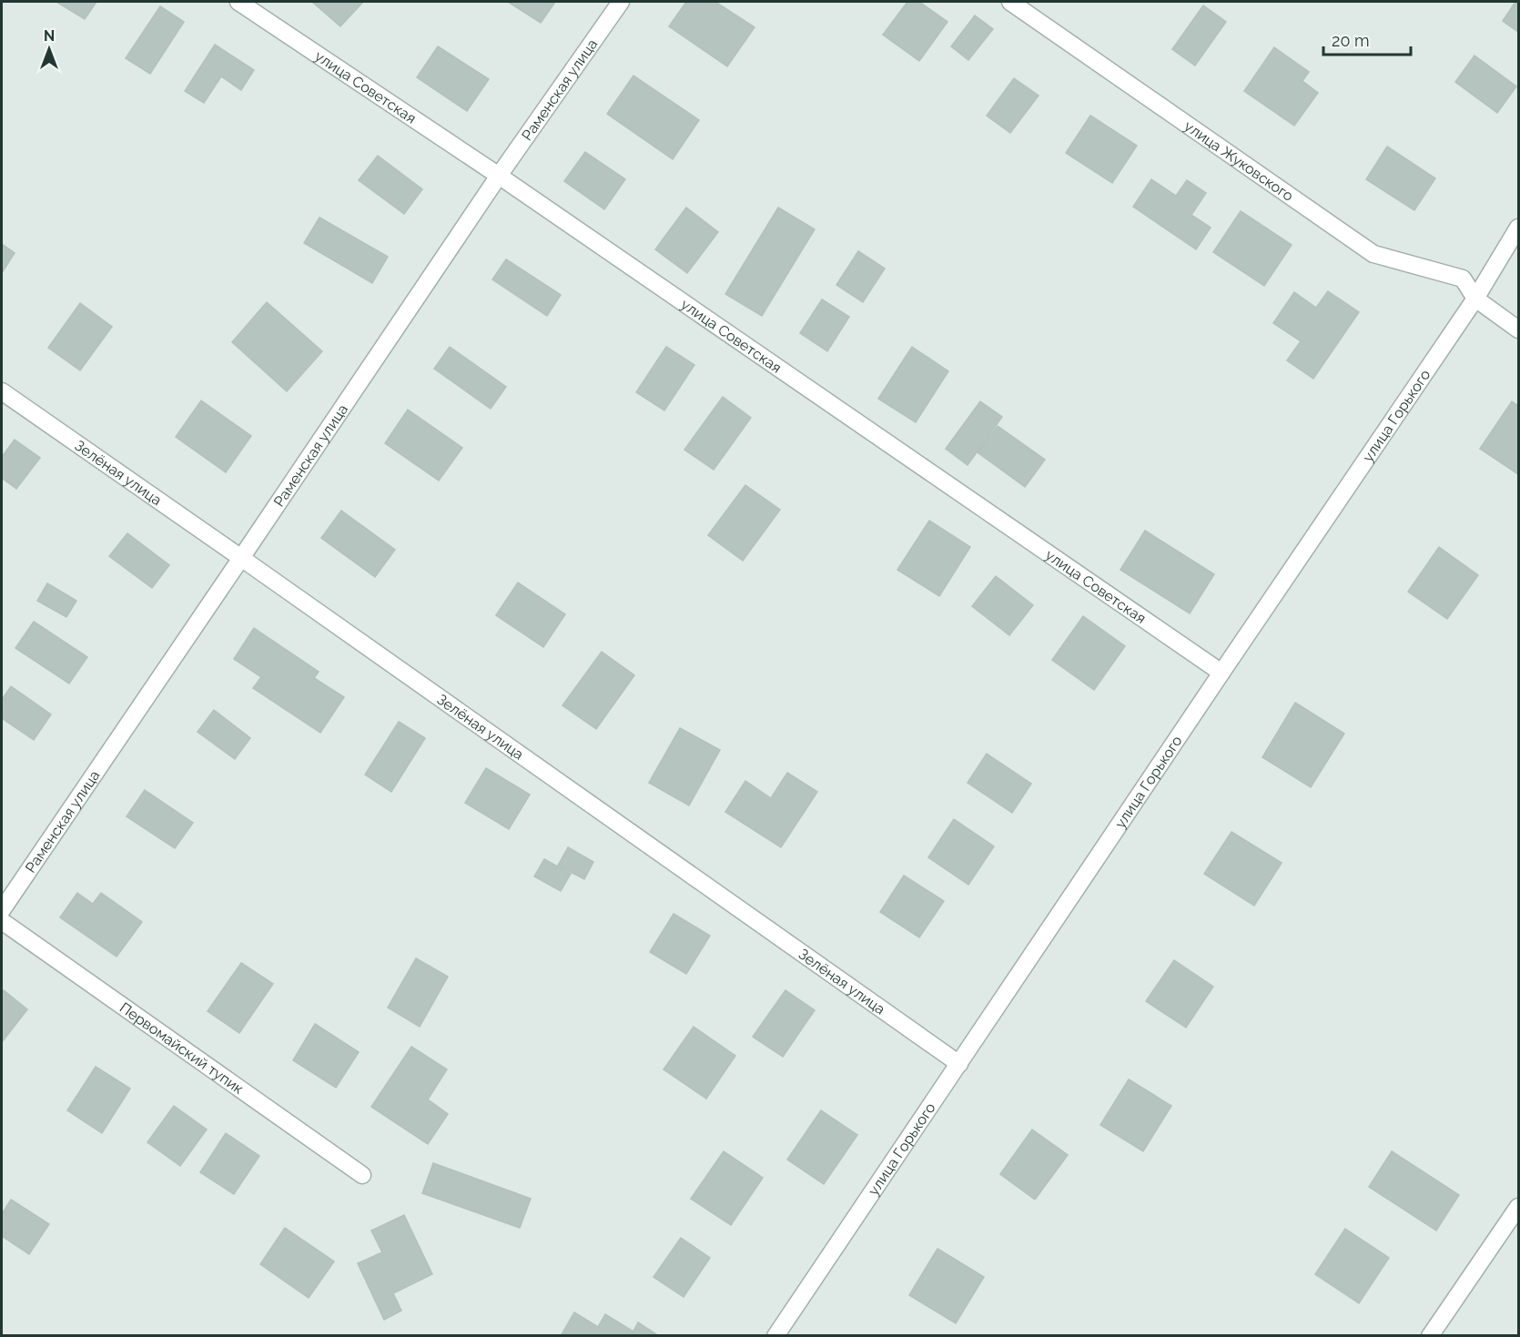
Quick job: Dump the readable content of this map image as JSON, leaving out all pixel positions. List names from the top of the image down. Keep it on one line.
{"streets":{"street":["улица Советская","Раменская улица","улица Жуковского","улица Горького","Зелёная улица","Первомайский тупик"]},"crossings":[["улица Советская","Раменская улица"],["улица Советская","улица Горького"],["Раменская улица","Зелёная улица"],["улица Жуковского","улица Горького"],["улица Горького","Зелёная улица"]],"scale_bar":"20 m","north":"top"}
